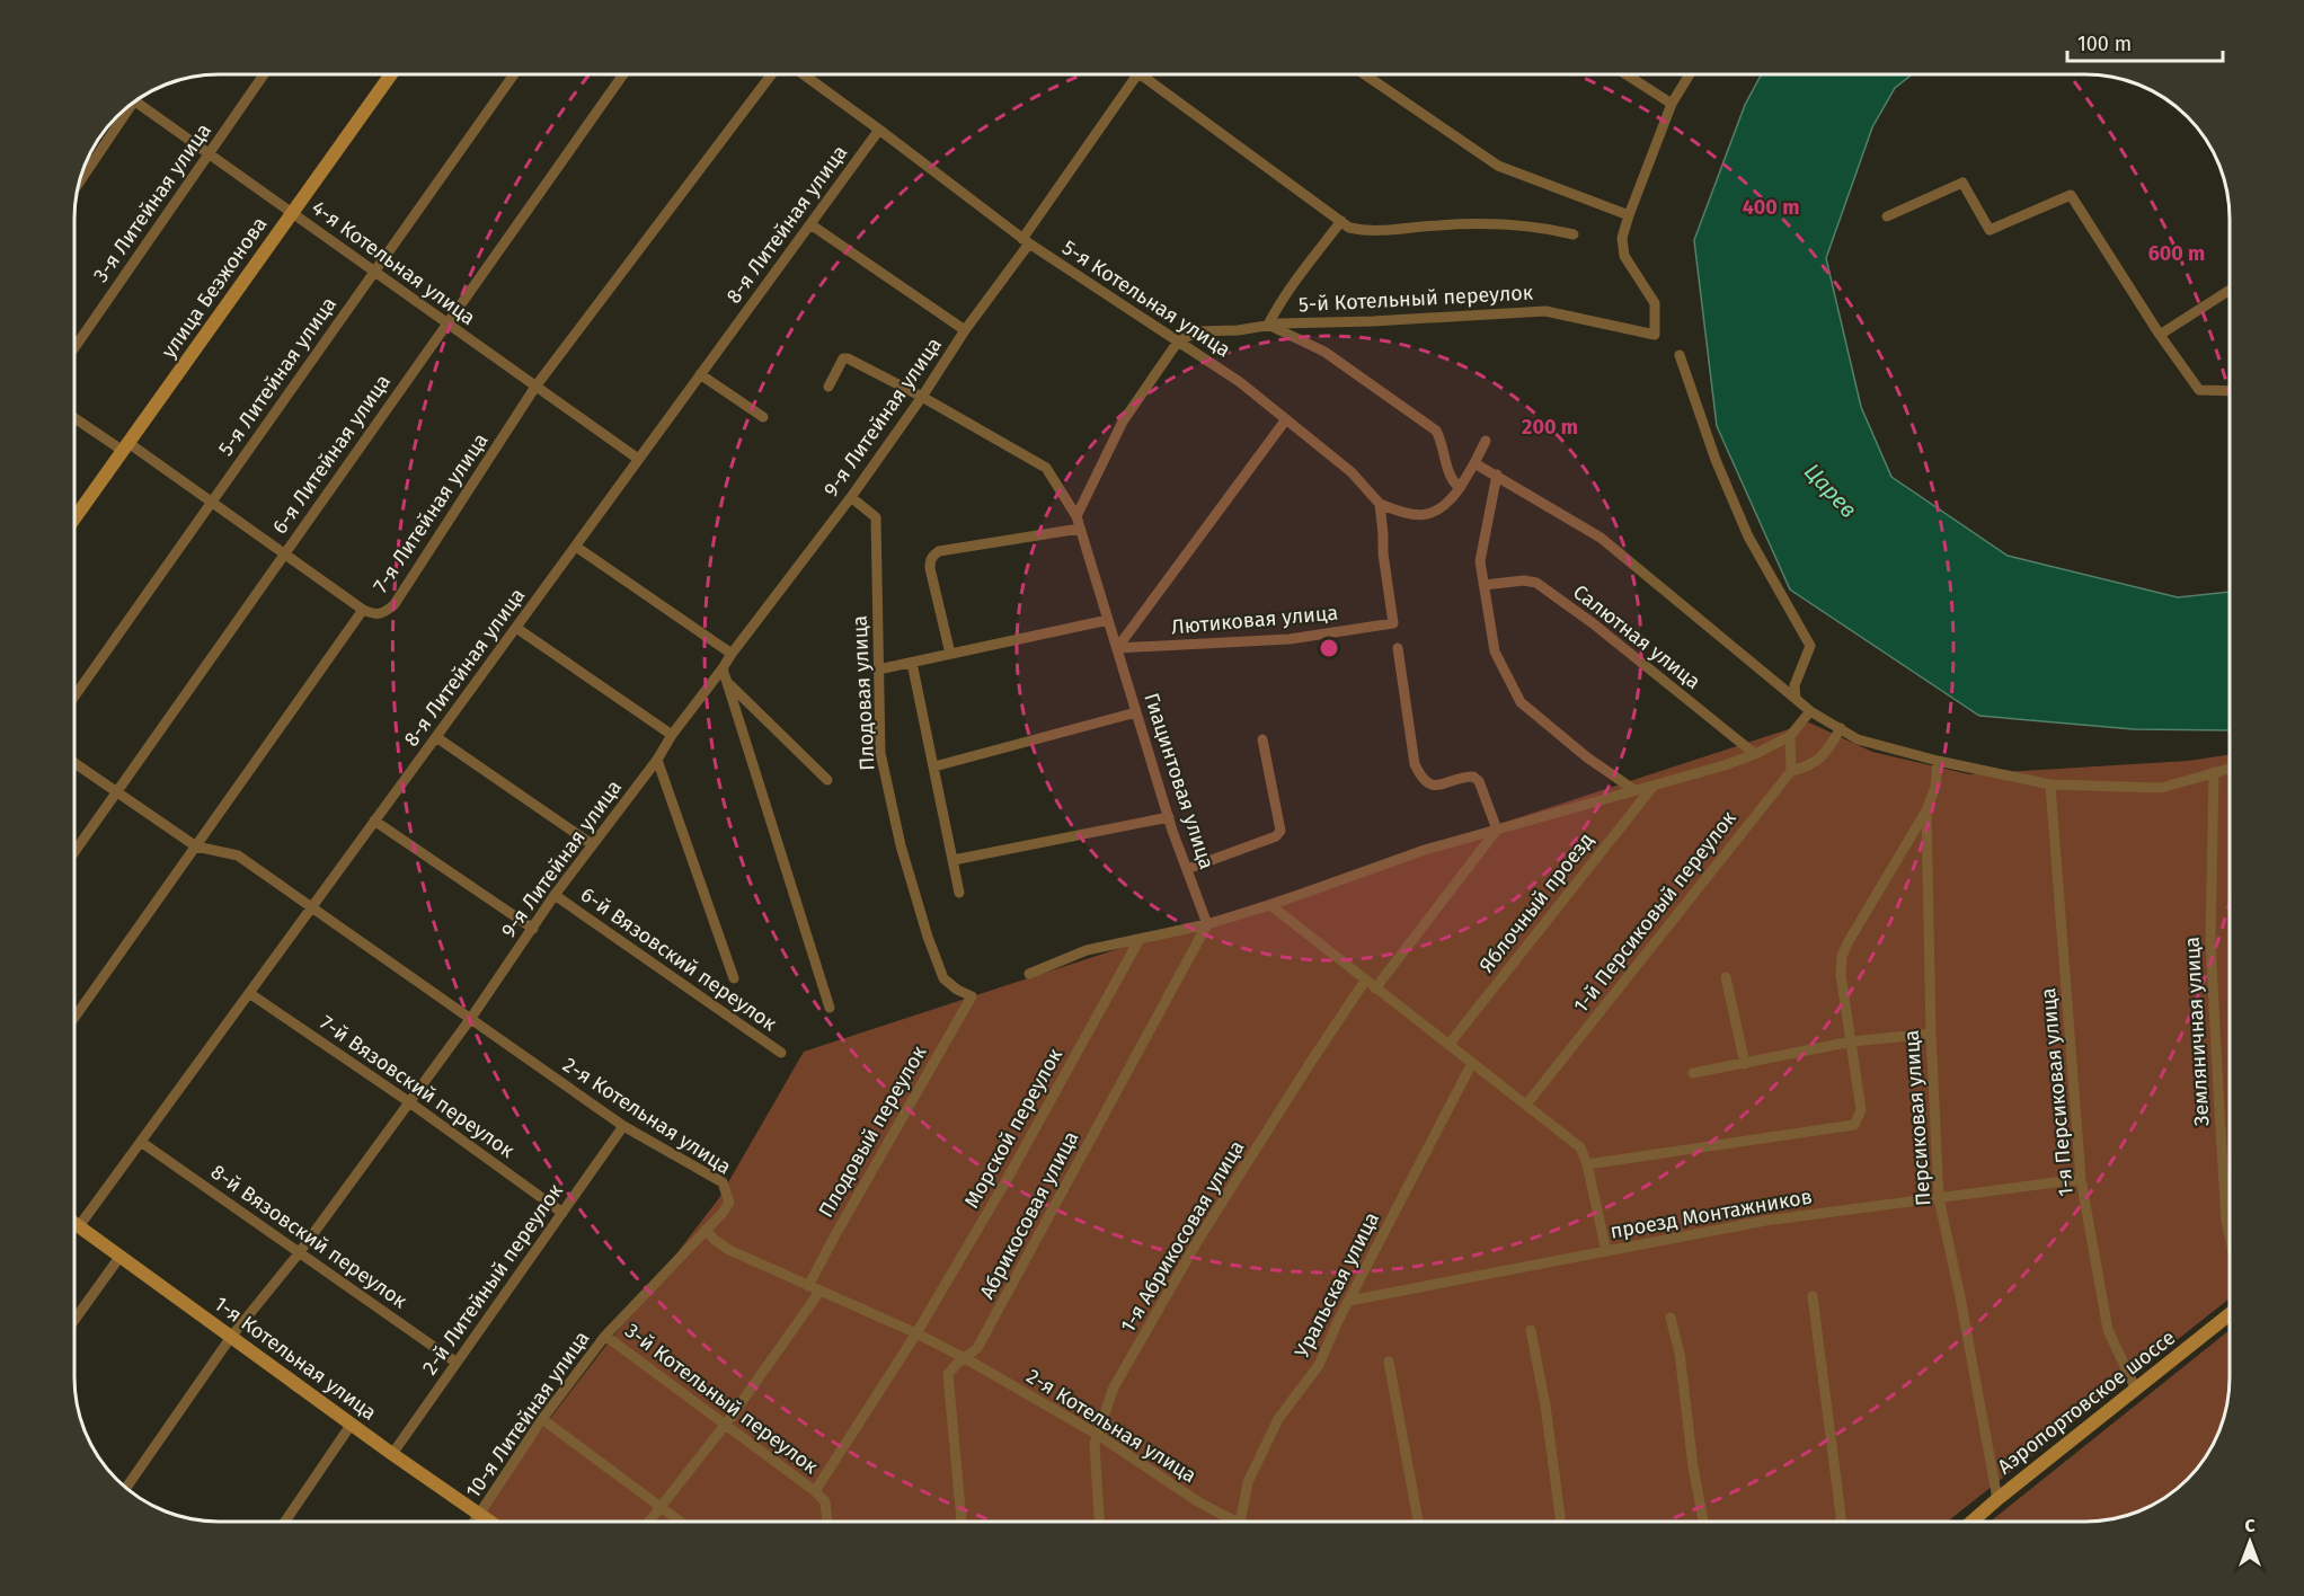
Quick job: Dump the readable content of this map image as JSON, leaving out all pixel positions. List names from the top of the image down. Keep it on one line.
{"streets":{"street":["3-я Литейная улица","8-я Литейная улица","4-я Котельная улица","улица Безжонова","5-я Котельная улица","5-й Котельный переулок","5-я Литейная улица","9-я Литейная улица","6-я Литейная улица","7-я Литейная улица","Лютиковая улица","Салютная улица","Плодовая улица","Гиацинтовая улица","Яблочный проезд","1-й Персиковый переулок","6-й Вязовский переулок","Земляничная улица","7-й Вязовский переулок","1-я Персиковая улица","2-я Котельная улица","Персиковая улица","Морской переулок","Плодовый переулок","проезд Монтажников","Абрикосовая улица","8-й Вязовский переулок","1-я Абрикосовая улица","2-й Литейный переулок","Уральская улица","1-я Котельная улица","3-й Котельный переулок","Аэропортовское шоссе","10-я Литейная улица"]},"crossings":[["3-я Литейная улица","4-я Котельная улица"],["8-я Литейная улица","4-я Котельная улица"],["8-я Литейная улица","5-я Котельная улица"],["8-я Литейная улица","7-й Вязовский переулок"],["8-я Литейная улица","2-я Котельная улица"],["8-я Литейная улица","8-й Вязовский переулок"],["8-я Литейная улица","1-я Котельная улица"],["4-я Котельная улица","улица Безжонова"],["4-я Котельная улица","5-я Литейная улица"],["4-я Котельная улица","6-я Литейная улица"],["4-я Котельная улица","7-я Литейная улица"],["5-я Котельная улица","5-й Котельный переулок"],["5-я Котельная улица","9-я Литейная улица"],["5-я Котельная улица","Лютиковая улица"],["9-я Литейная улица","Плодовая улица"],["9-я Литейная улица","Гиацинтовая улица"],["9-я Литейная улица","6-й Вязовский переулок"],["9-я Литейная улица","7-й Вязовский переулок"],["9-я Литейная улица","2-я Котельная улица"],["9-я Литейная улица","8-й Вязовский переулок"],["9-я Литейная улица","1-я Котельная улица"],["6-я Литейная улица","2-я Котельная улица"],["7-я Литейная улица","2-я Котельная улица"],["Лютиковая улица","Гиацинтовая улица"],["Плодовая улица","Плодовый переулок"],["Гиацинтовая улица","Абрикосовая улица"],["7-й Вязовский переулок","2-й Литейный переулок"],["1-я Персиковая улица","проезд Монтажников"],["1-я Персиковая улица","Аэропортовское шоссе"],["2-я Котельная улица","Морской переулок"],["2-я Котельная улица","Плодовый переулок"],["2-я Котельная улица","Абрикосовая улица"],["2-я Котельная улица","1-я Абрикосовая улица"],["2-я Котельная улица","2-й Литейный переулок"],["2-я Котельная улица","10-я Литейная улица"],["Персиковая улица","проезд Монтажников"],["Персиковая улица","Аэропортовское шоссе"],["Морской переулок","3-й Котельный переулок"],["проезд Монтажников","Уральская улица"],["8-й Вязовский переулок","2-й Литейный переулок"],["2-й Литейный переулок","1-я Котельная улица"],["1-я Котельная улица","10-я Литейная улица"],["3-й Котельный переулок","10-я Литейная улица"]],"water":["Царев"],"scale_bar":"100 m","north":"top","rings":["400 m","600 m","200 m"]}
